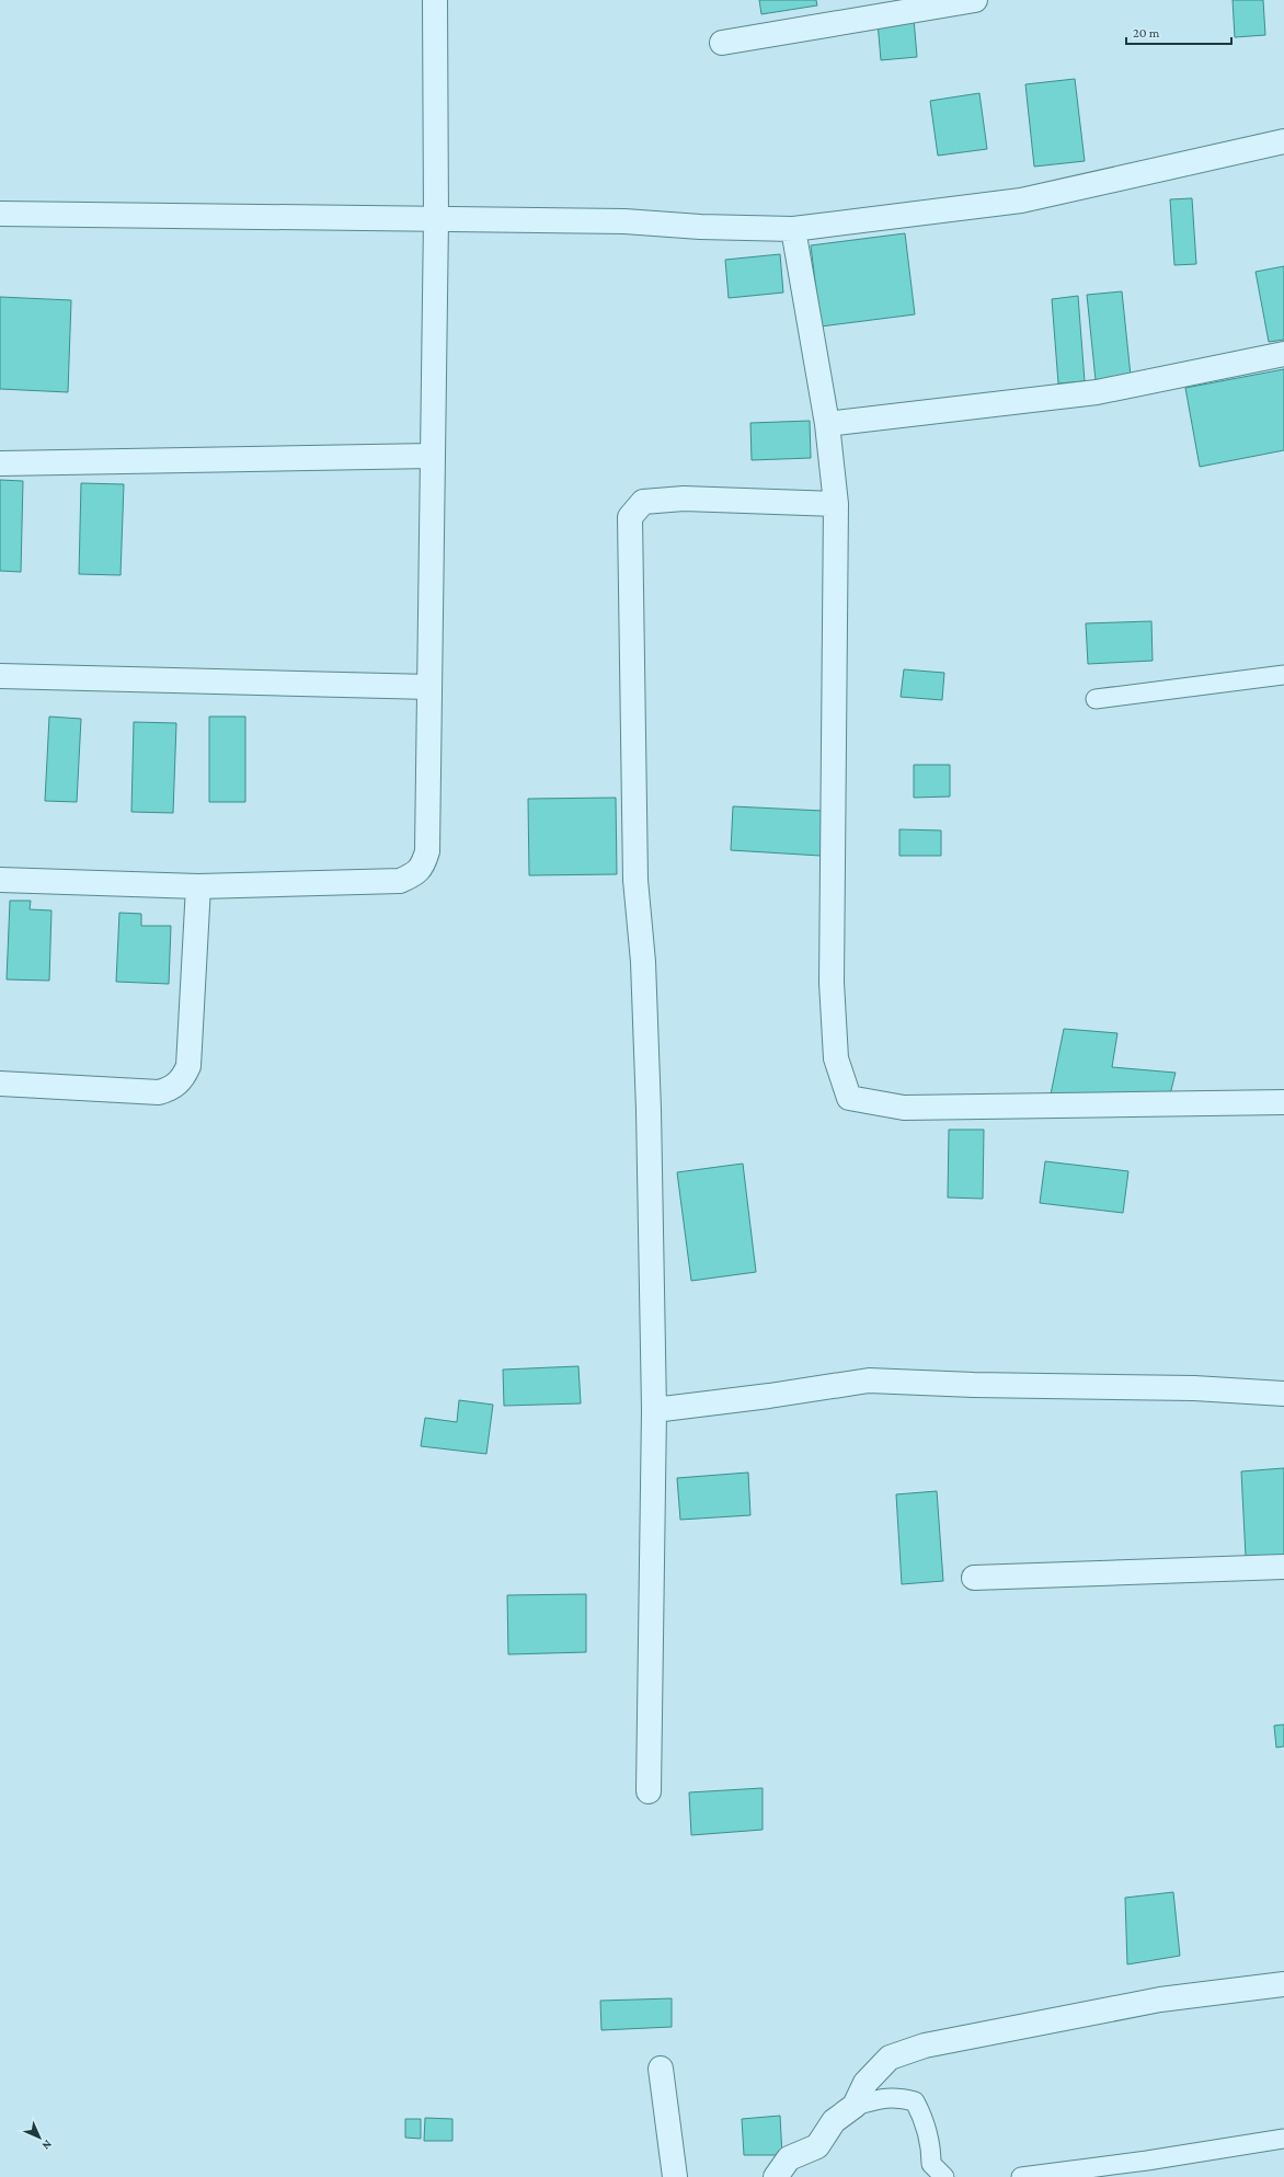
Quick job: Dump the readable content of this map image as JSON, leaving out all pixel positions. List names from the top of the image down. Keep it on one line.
{"scale_bar":"20 m","north":"bottom right"}
